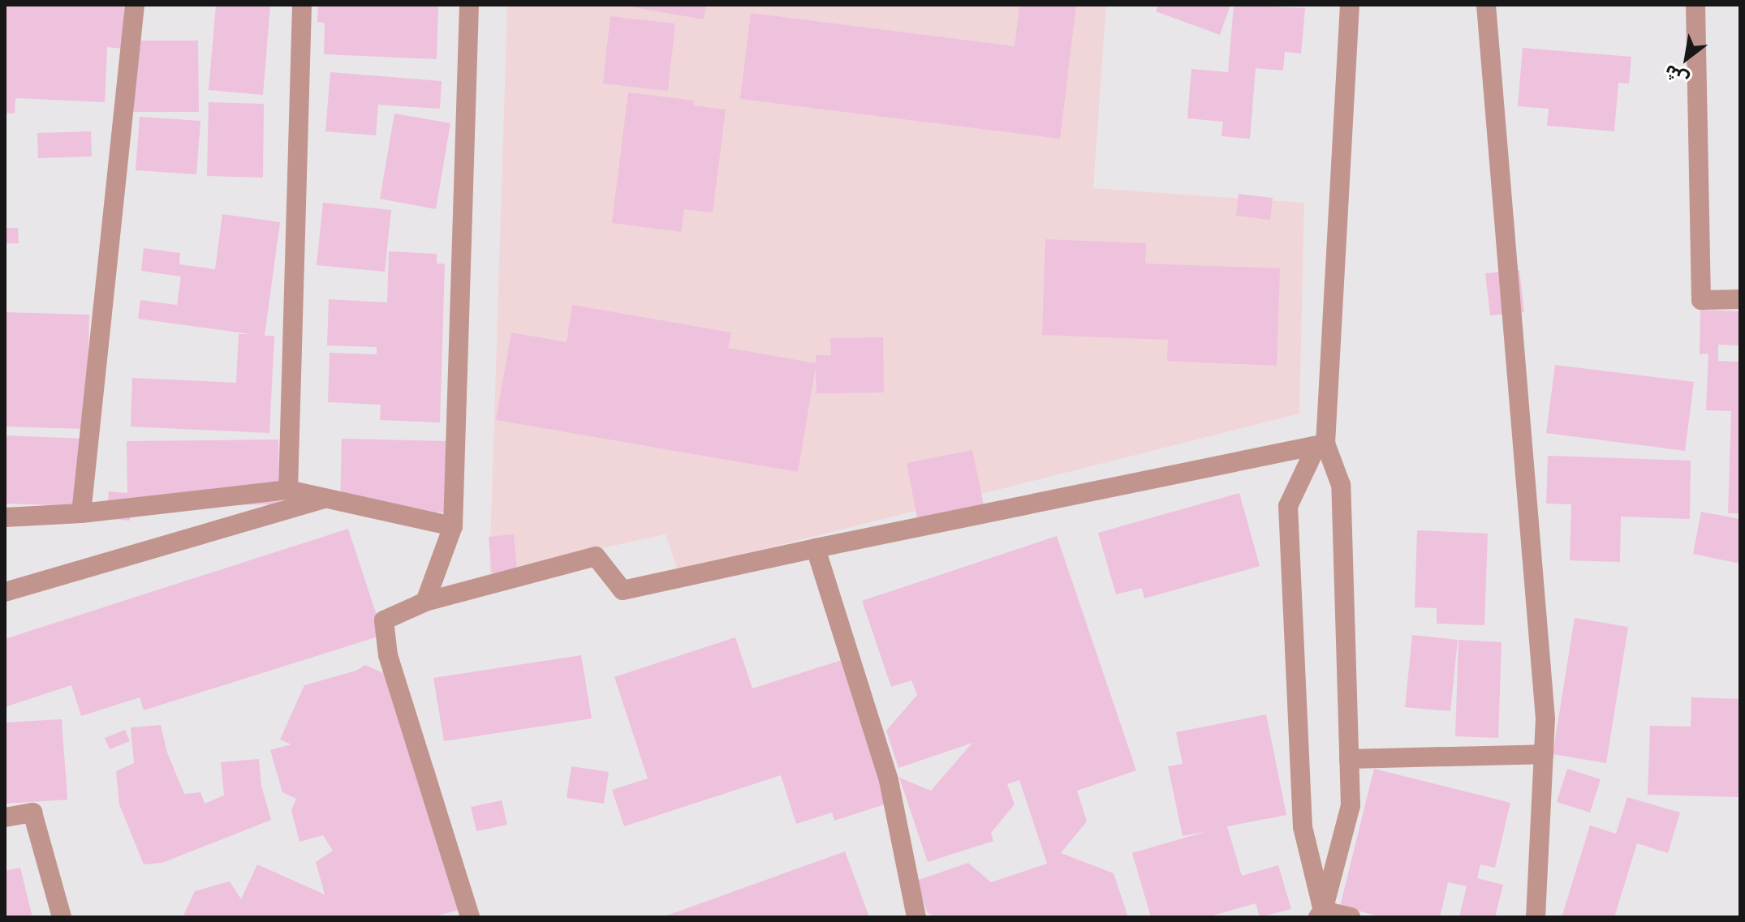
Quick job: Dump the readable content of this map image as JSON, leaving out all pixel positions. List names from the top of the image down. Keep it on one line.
{"north":"bottom left"}
